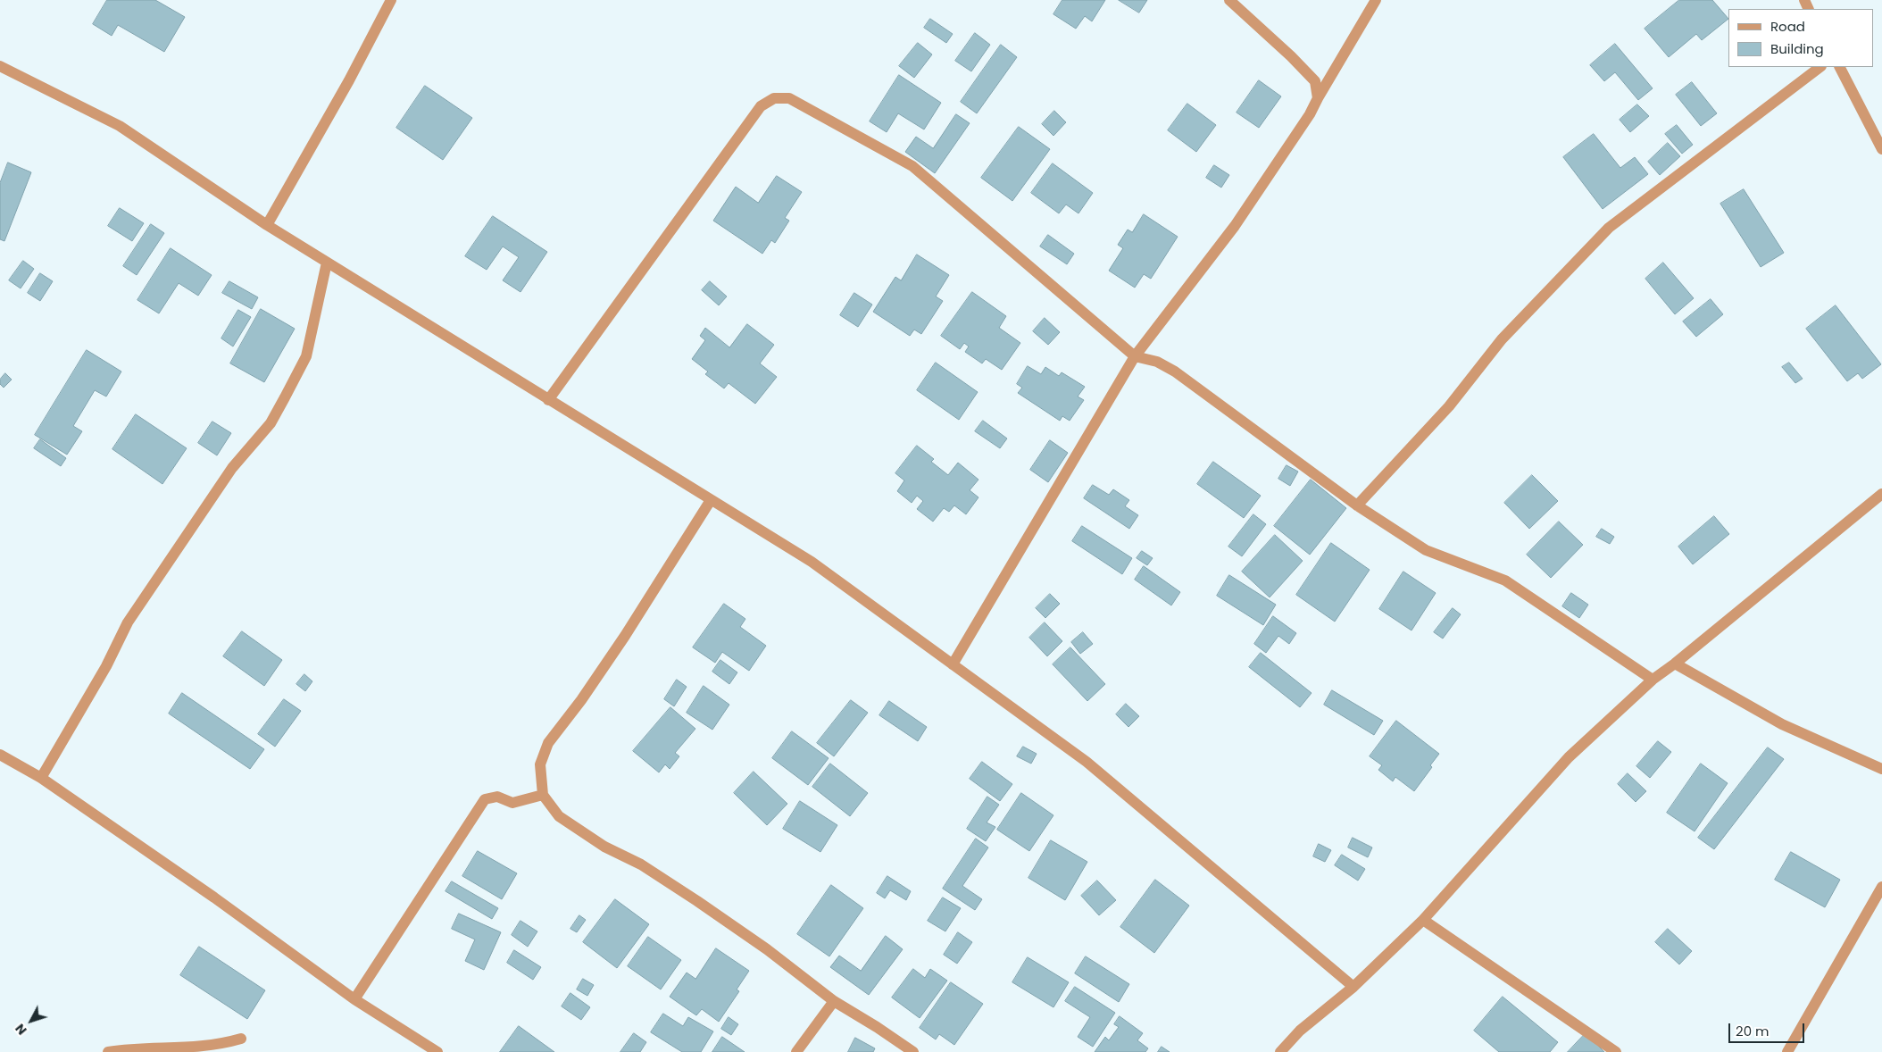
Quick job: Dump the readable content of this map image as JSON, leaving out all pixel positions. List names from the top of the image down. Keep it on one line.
{"legend":["Road","Building"],"scale_bar":"20 m","north":"bottom left"}
